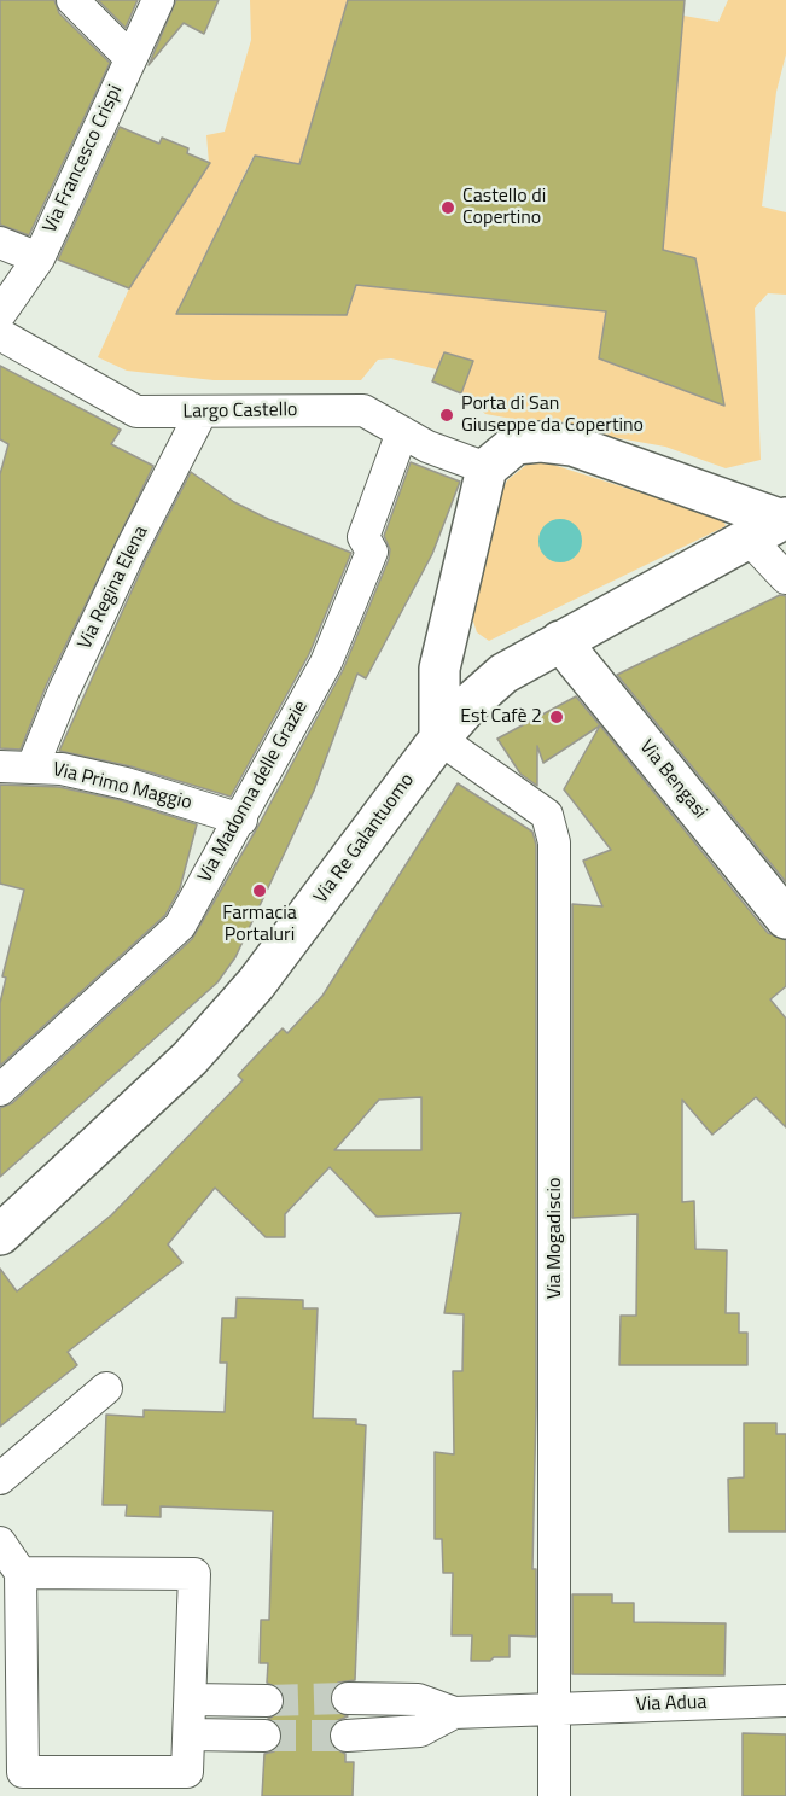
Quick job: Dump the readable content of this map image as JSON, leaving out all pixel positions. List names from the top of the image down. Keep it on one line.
{"streets":{"street":["Via Francesco Crispi","Largo Castello","Via Regina Elena","Via Bengasi","Via Primo Maggio","Via Madonna delle Grazie","Via Re Galantuomo","Via Mogadiscio","Via Adua"]},"crossings":[["Largo Castello","Via Regina Elena"],["Largo Castello","Via Madonna delle Grazie"],["Via Regina Elena","Via Primo Maggio"],["Via Bengasi","Via Re Galantuomo"],["Via Primo Maggio","Via Madonna delle Grazie"],["Via Re Galantuomo","Via Mogadiscio"],["Via Mogadiscio","Via Adua"]],"places":["Castello di Copertino","Porta di San Giuseppe da Copertino","Est Cafè 2","Farmacia Portaluri"]}
